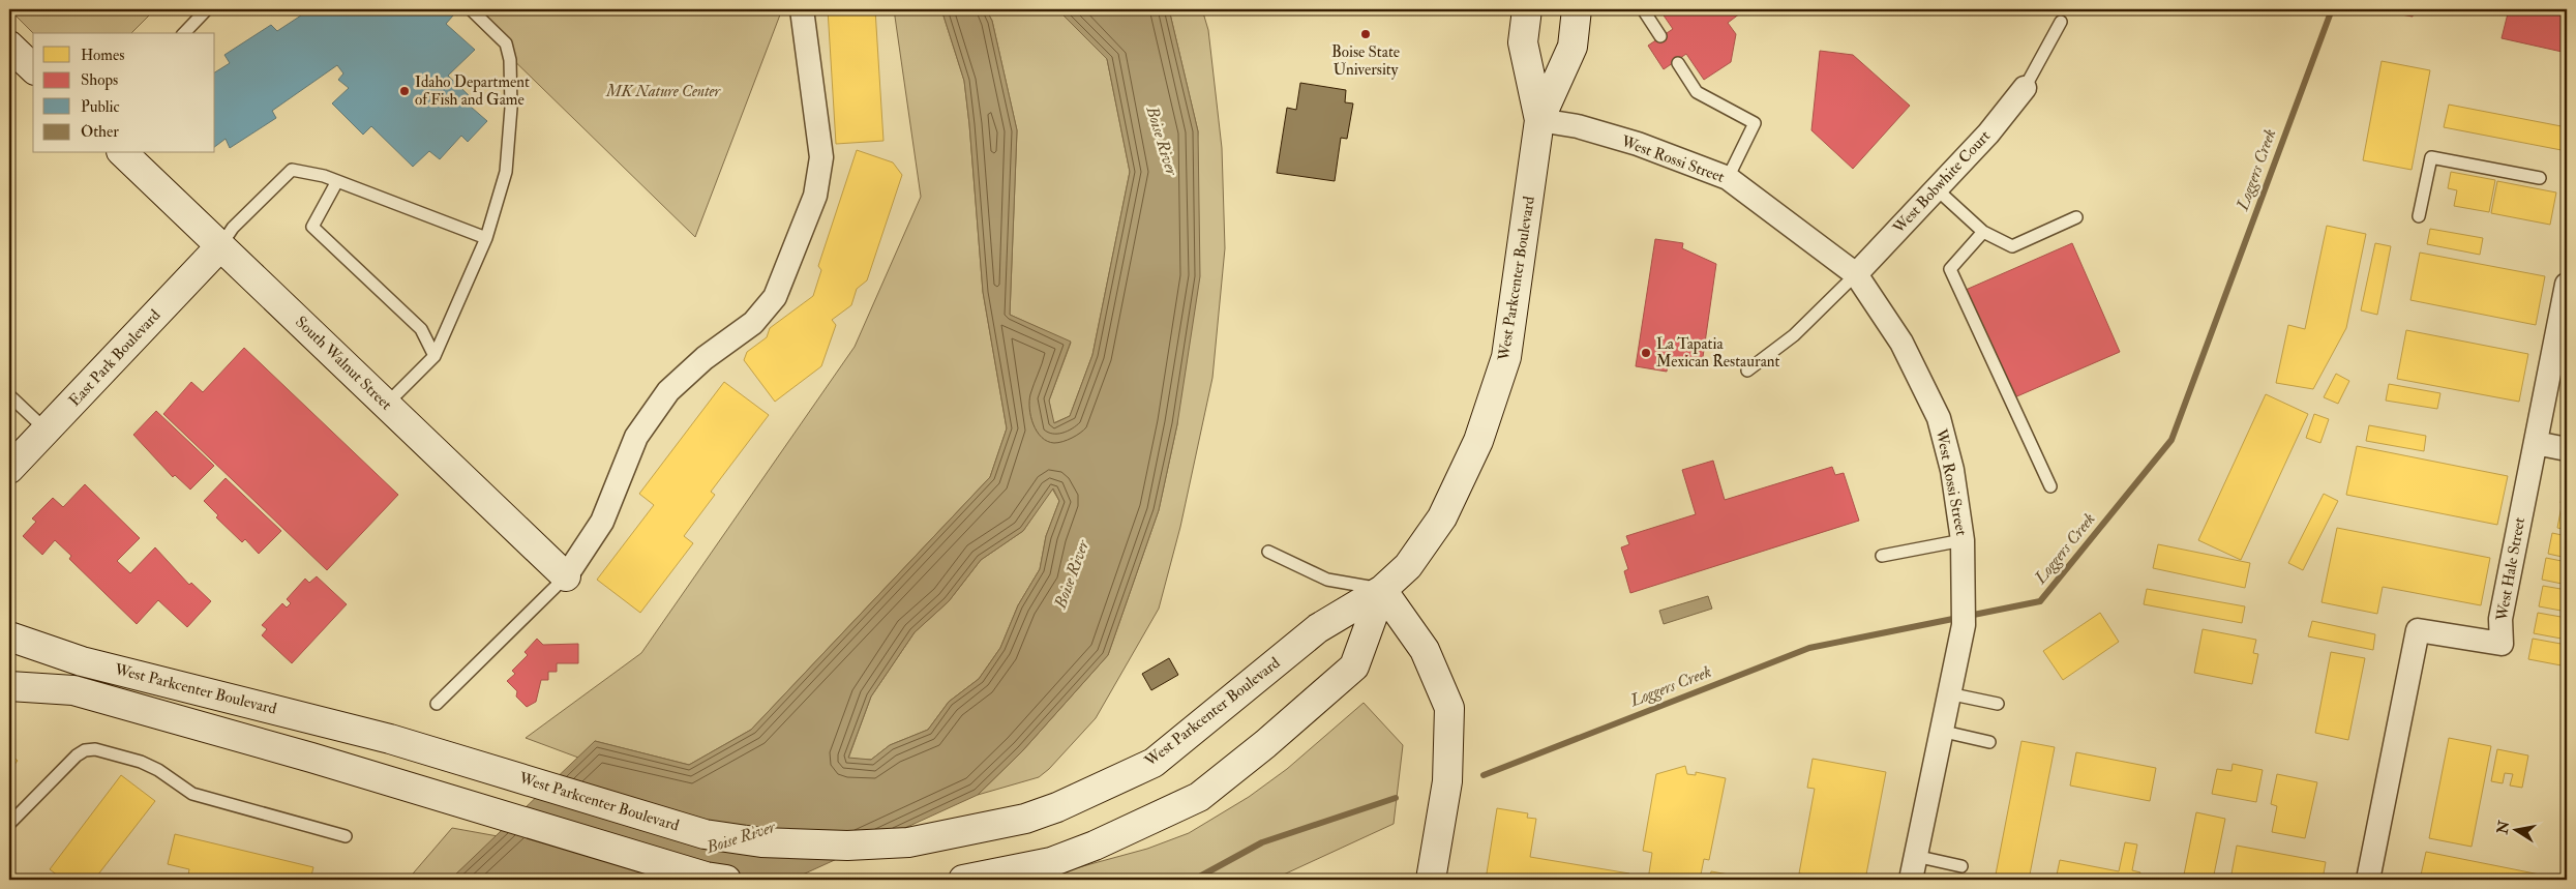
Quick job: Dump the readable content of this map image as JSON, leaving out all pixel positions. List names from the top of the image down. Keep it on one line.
{"streets":{"main road":["West Parkcenter Boulevard","East Park Boulevard","South Walnut Street"],"street":["West Rossi Street","West Bobwhite Court","West Hale Street"]},"crossings":[["West Rossi Street","West Bobwhite Court"],["West Rossi Street","West Parkcenter Boulevard"],["East Park Boulevard","South Walnut Street"]],"water":["Boise River","Loggers Creek"],"parks":["MK Nature Center"],"places":["Boise State University","Idaho Department of Fish and Game","La Tapatia Mexican Restaurant"],"legend":["Homes","Shops","Public","Other"],"north":"left"}
